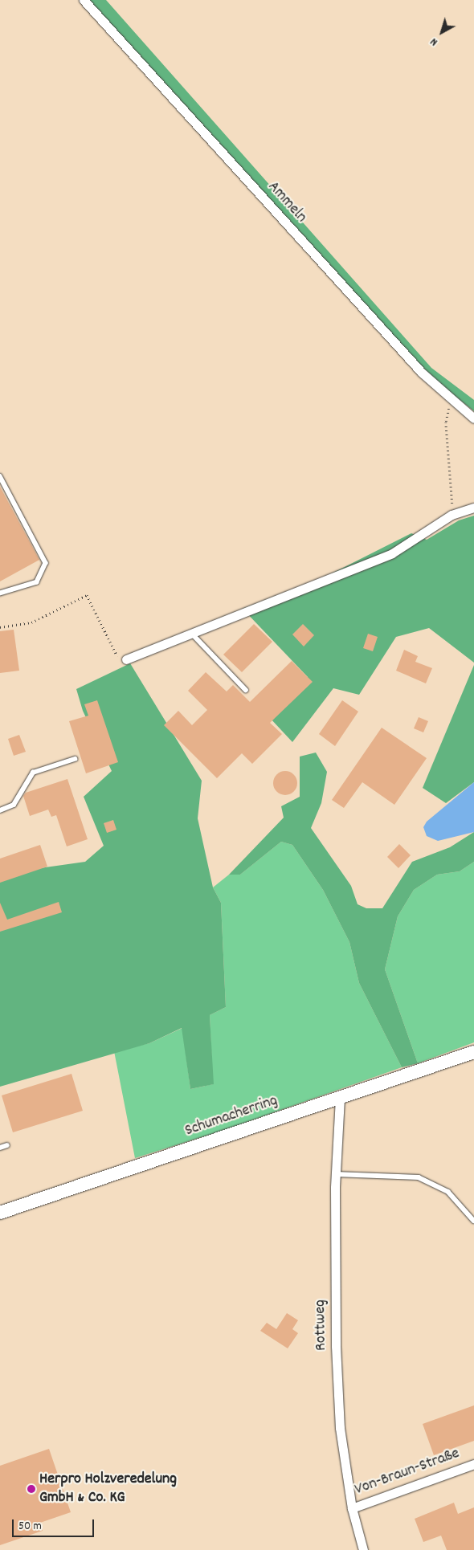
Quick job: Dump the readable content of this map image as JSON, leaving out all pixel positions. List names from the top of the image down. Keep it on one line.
{"streets":{"main road":["Schumacherring"],"street":["Ammeln","Rottweg","Von-Braun-Straße"]},"crossings":[["Schumacherring","Rottweg"],["Rottweg","Von-Braun-Straße"]],"places":["Herpro Holzveredelung GmbH & Co. KG"],"scale_bar":"50 m","north":"bottom left"}
